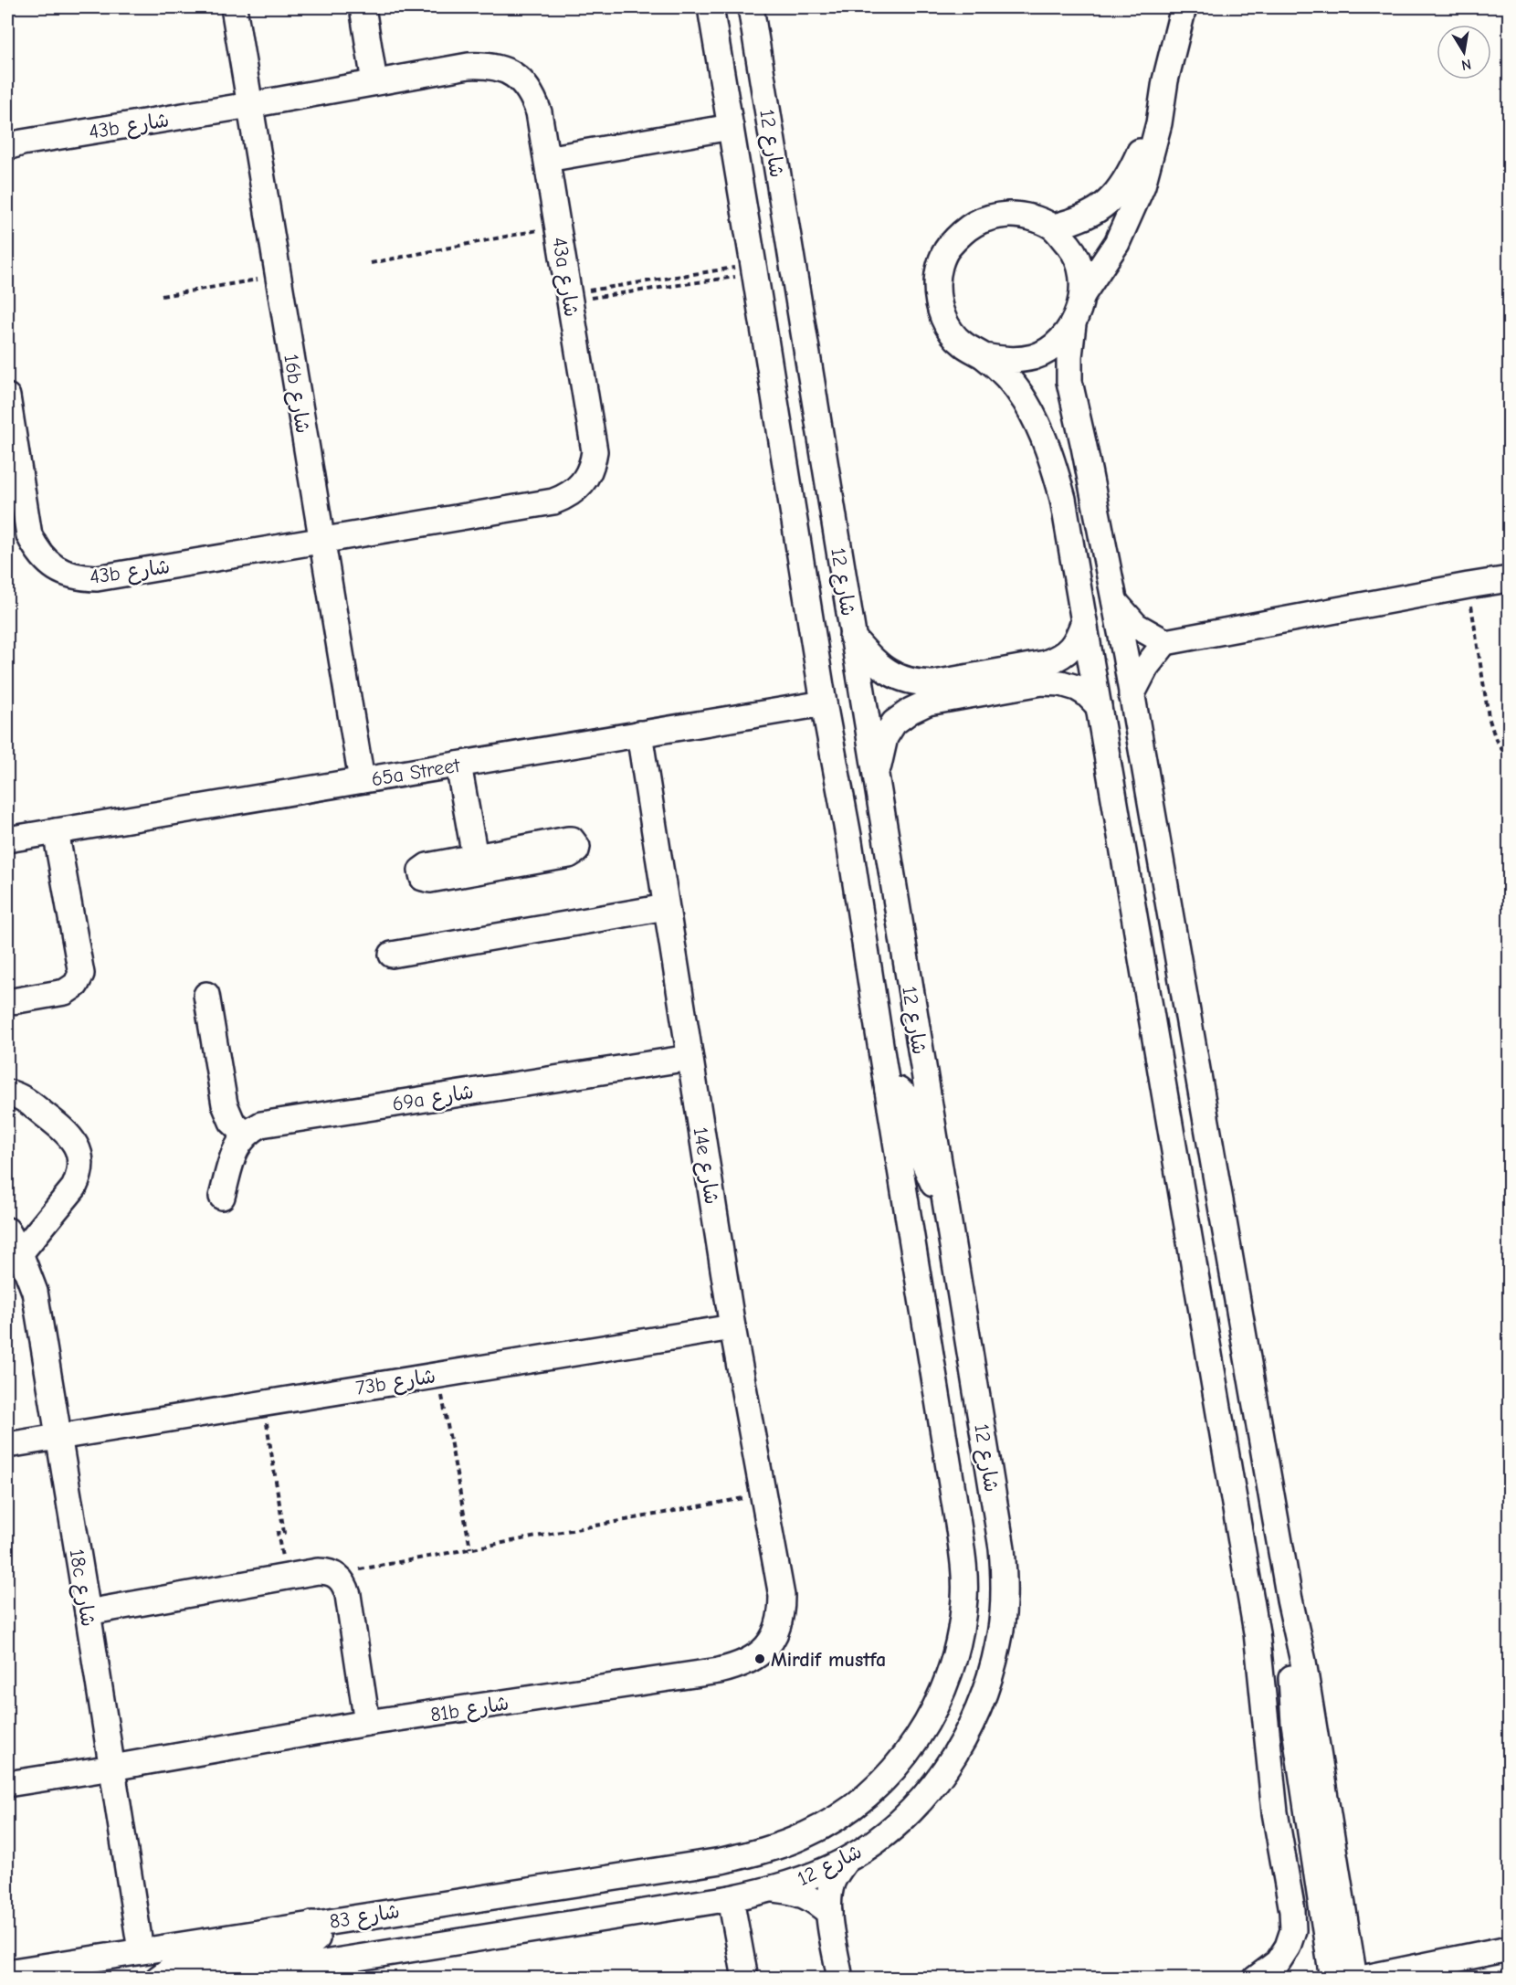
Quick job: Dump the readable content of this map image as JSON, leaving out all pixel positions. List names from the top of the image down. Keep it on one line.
{"streets":{"street":["43b شارع","شارع 12","43a شارع","16b شارع","65a Street","69a شارع","14e شارع","73b شارع","18c شارع","81b شارع","شارع 83"]},"crossings":[["43b شارع","43a شارع"],["43b شارع","16b شارع"],["شارع 12","65a Street"],["شارع 12","شارع 83"],["43a شارع","16b شارع"],["16b شارع","65a Street"],["65a Street","14e شارع"],["69a شارع","14e شارع"],["14e شارع","73b شارع"],["14e شارع","81b شارع"],["73b شارع","18c شارع"],["18c شارع","81b شارع"],["18c شارع","شارع 83"]],"places":["Mirdif mustfa"],"north":"bottom"}
